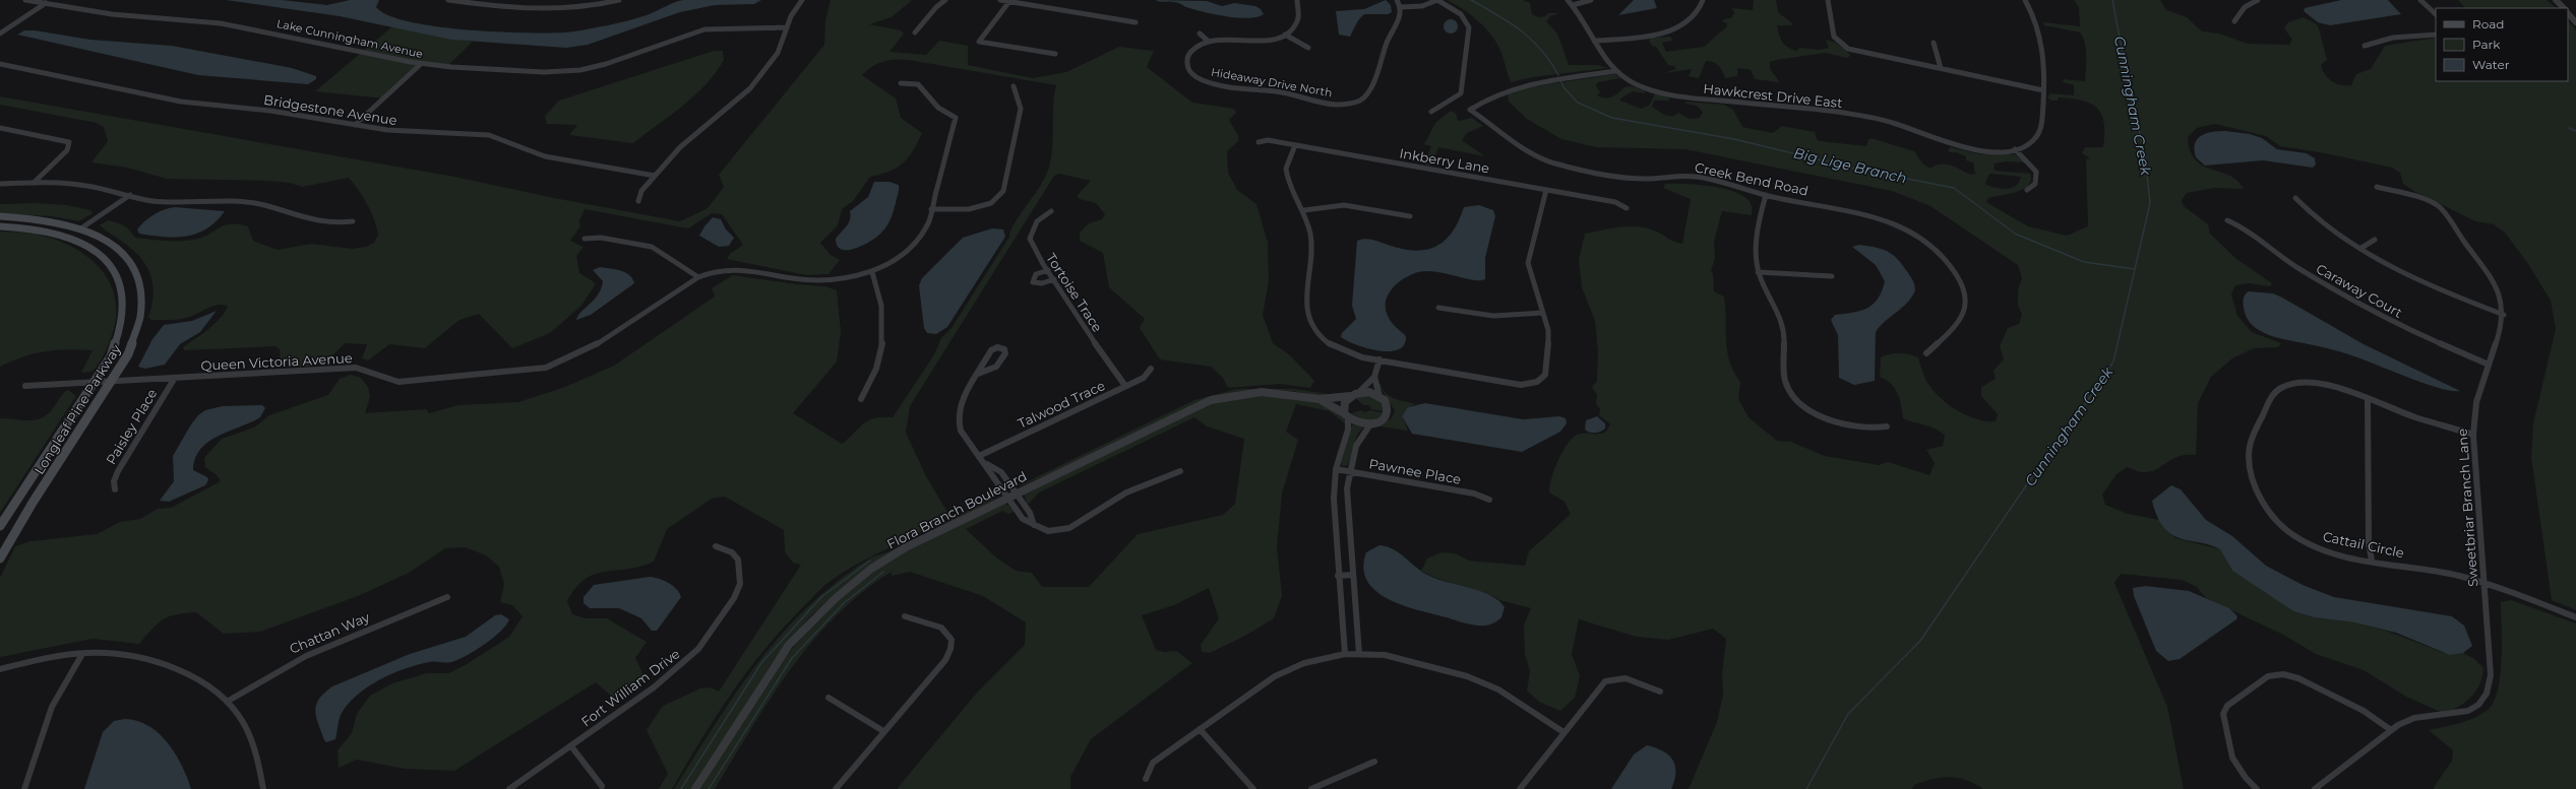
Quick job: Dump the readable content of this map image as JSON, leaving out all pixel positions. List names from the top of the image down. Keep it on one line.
{"streets":{"main road":["Longleaf Pine Parkway"],"street":["Lake Cunningham Avenue","Hideaway Drive North","Hawkcrest Drive East","Bridgestone Avenue","Inkberry Lane","Creek Bend Road","Caraway Court","Tortoise Trace","Queen Victoria Avenue","Talwood Trace","Paisley Place","Pawnee Place","Sweetbriar Branch Lane","Flora Branch Boulevard","Cattail Circle","Chattan Way","Fort William Drive"]},"crossings":[["Hawkcrest Drive East","Creek Bend Road"],["Caraway Court","Sweetbriar Branch Lane"],["Tortoise Trace","Talwood Trace"],["Queen Victoria Avenue","Longleaf Pine Parkway"],["Queen Victoria Avenue","Paisley Place"],["Sweetbriar Branch Lane","Cattail Circle"]],"water":["Cunningham Creek","Big Lige Branch"],"legend":["Road","Park","Water"]}
